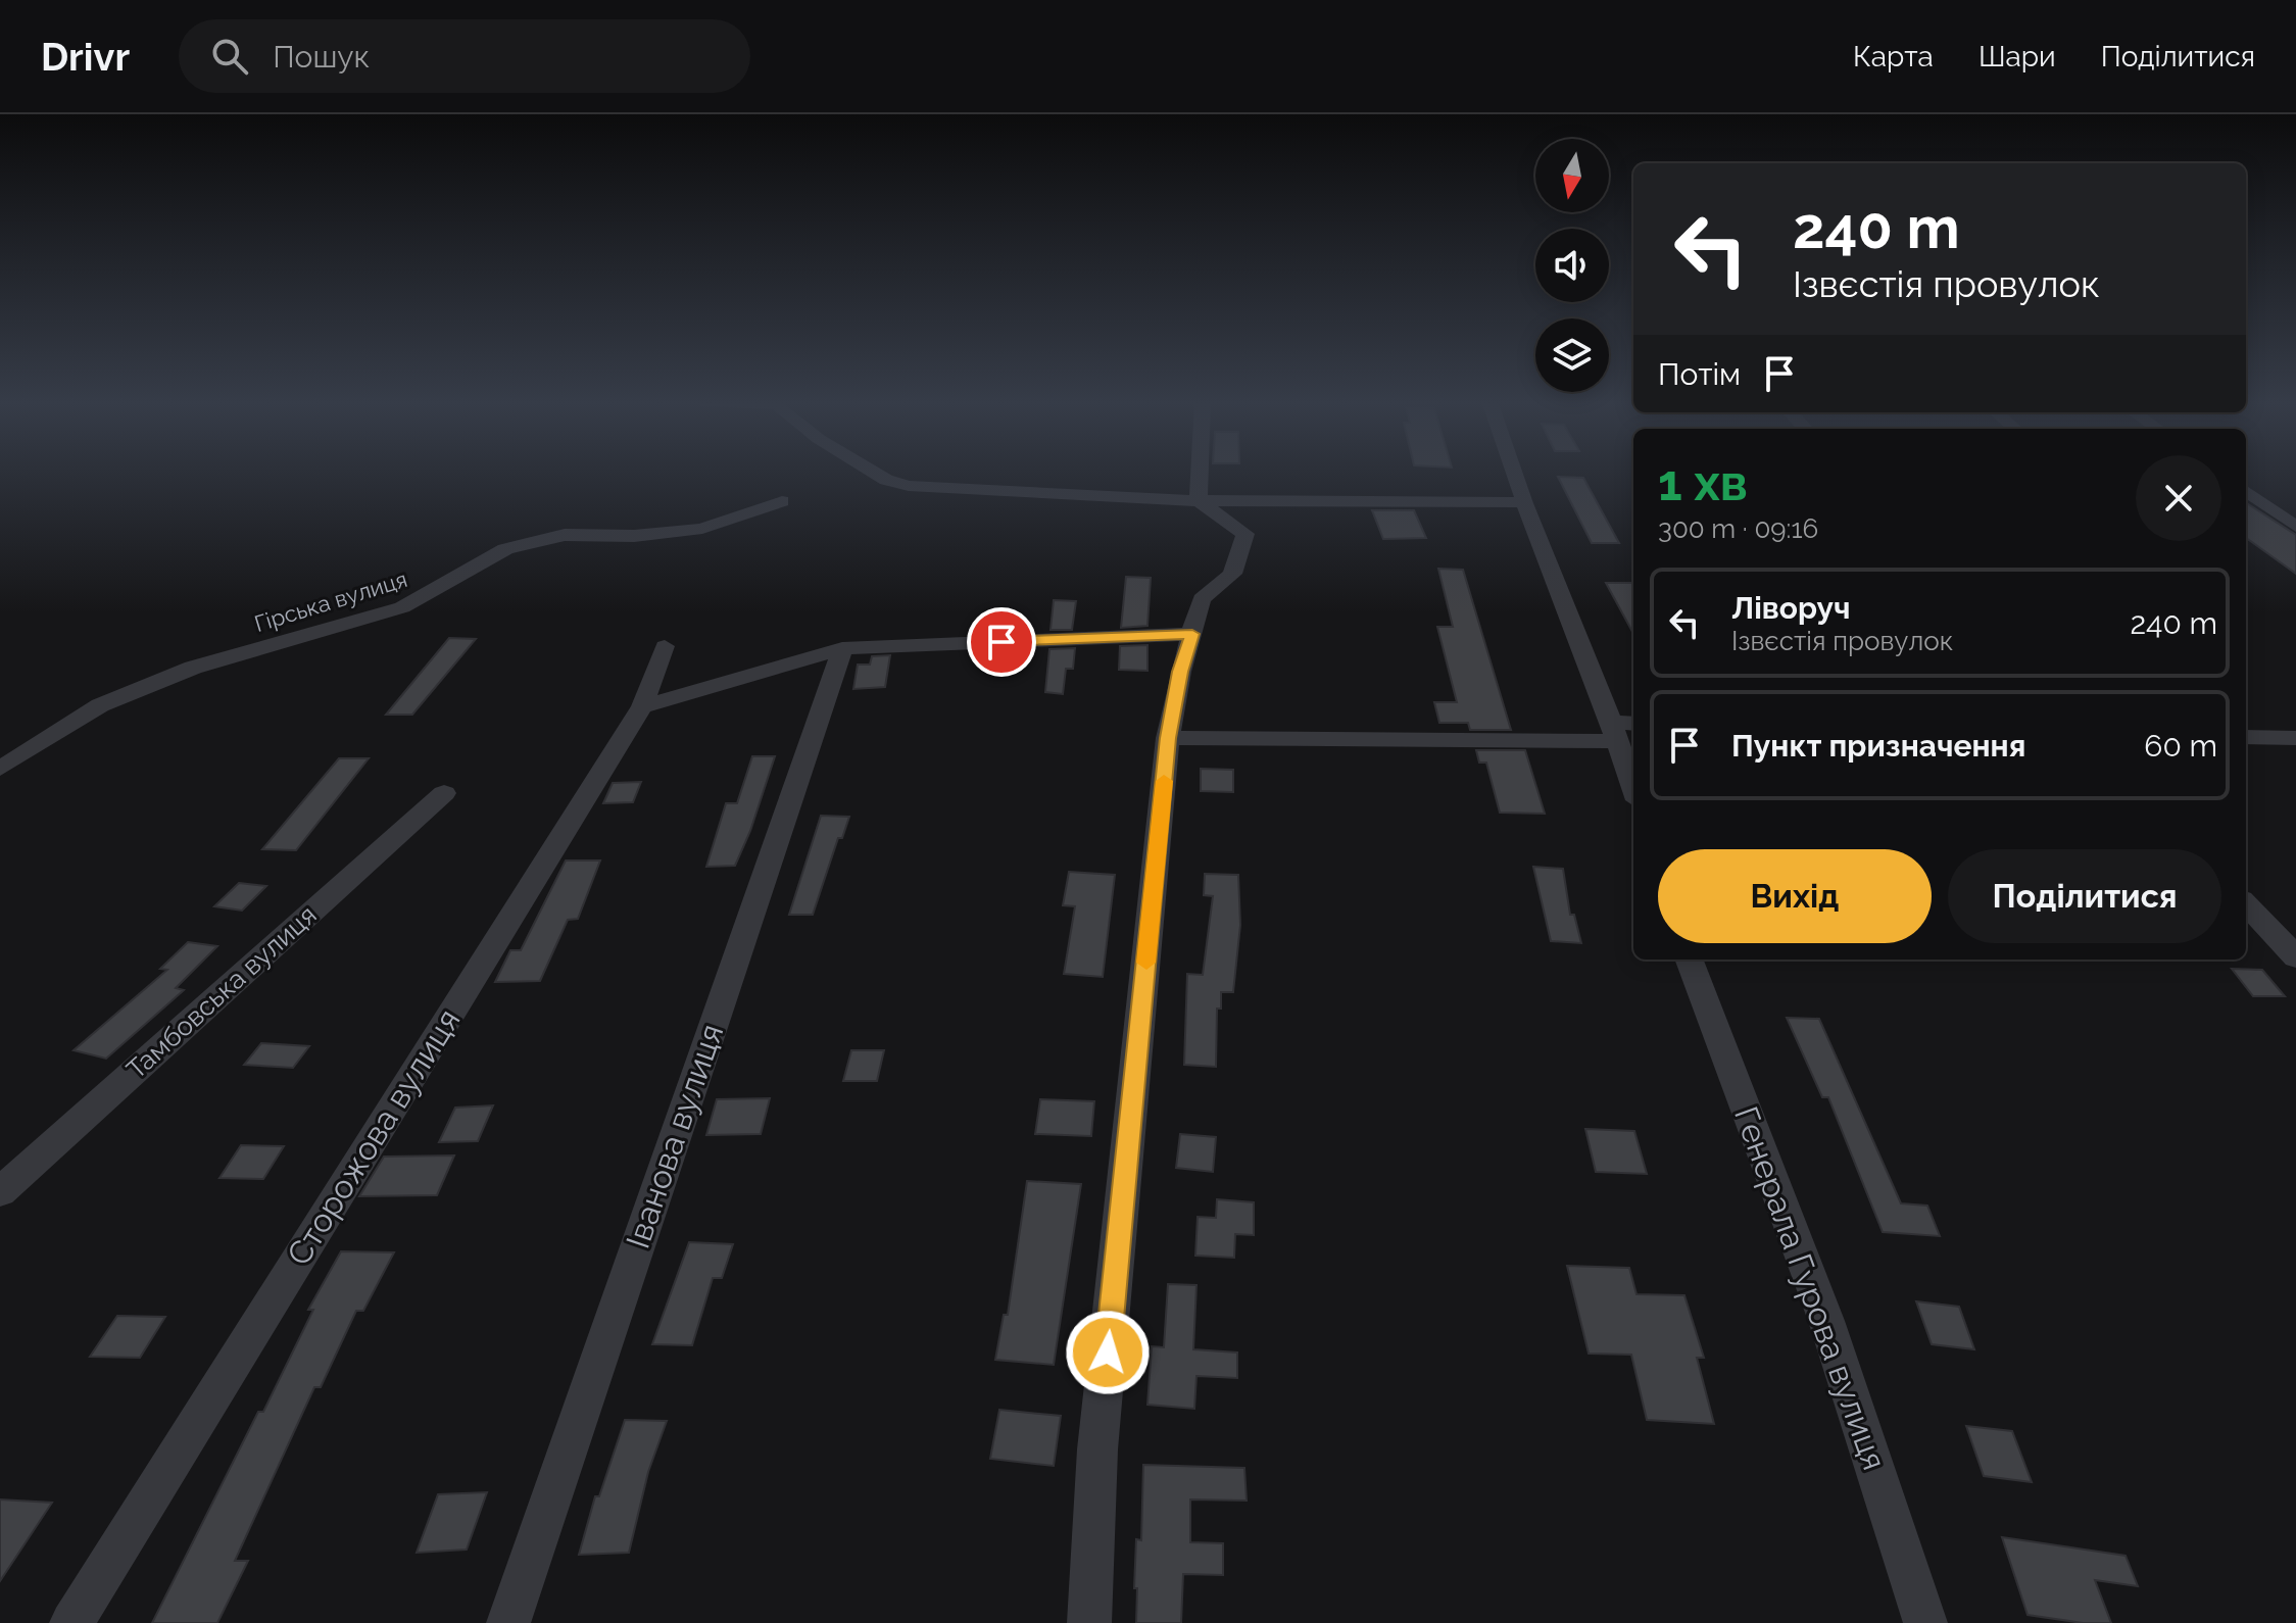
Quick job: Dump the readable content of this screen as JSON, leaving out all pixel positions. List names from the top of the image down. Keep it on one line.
{"streets":{"street":["Гірська вулиця","Тамбовська вулиця","Іванова вулиця","Сторожова вулиця","Генерала Гурова вулиця"]},"north":"bottom","page":{"header":"Drivr","search":"Пошук","nav":["Карта","Шари","Поділитися"],"turn":["240 m","Ізвєстія провулок"],"then":"Потім","heading":["1 хв","300 m · 09:16"],"list":[{"name":"Ліворуч","note":"Ізвєстія провулок","value":"240 m"},{"name":"Пункт призначення","value":"60 m"}],"buttons":["Вихід","Поділитися"]}}
